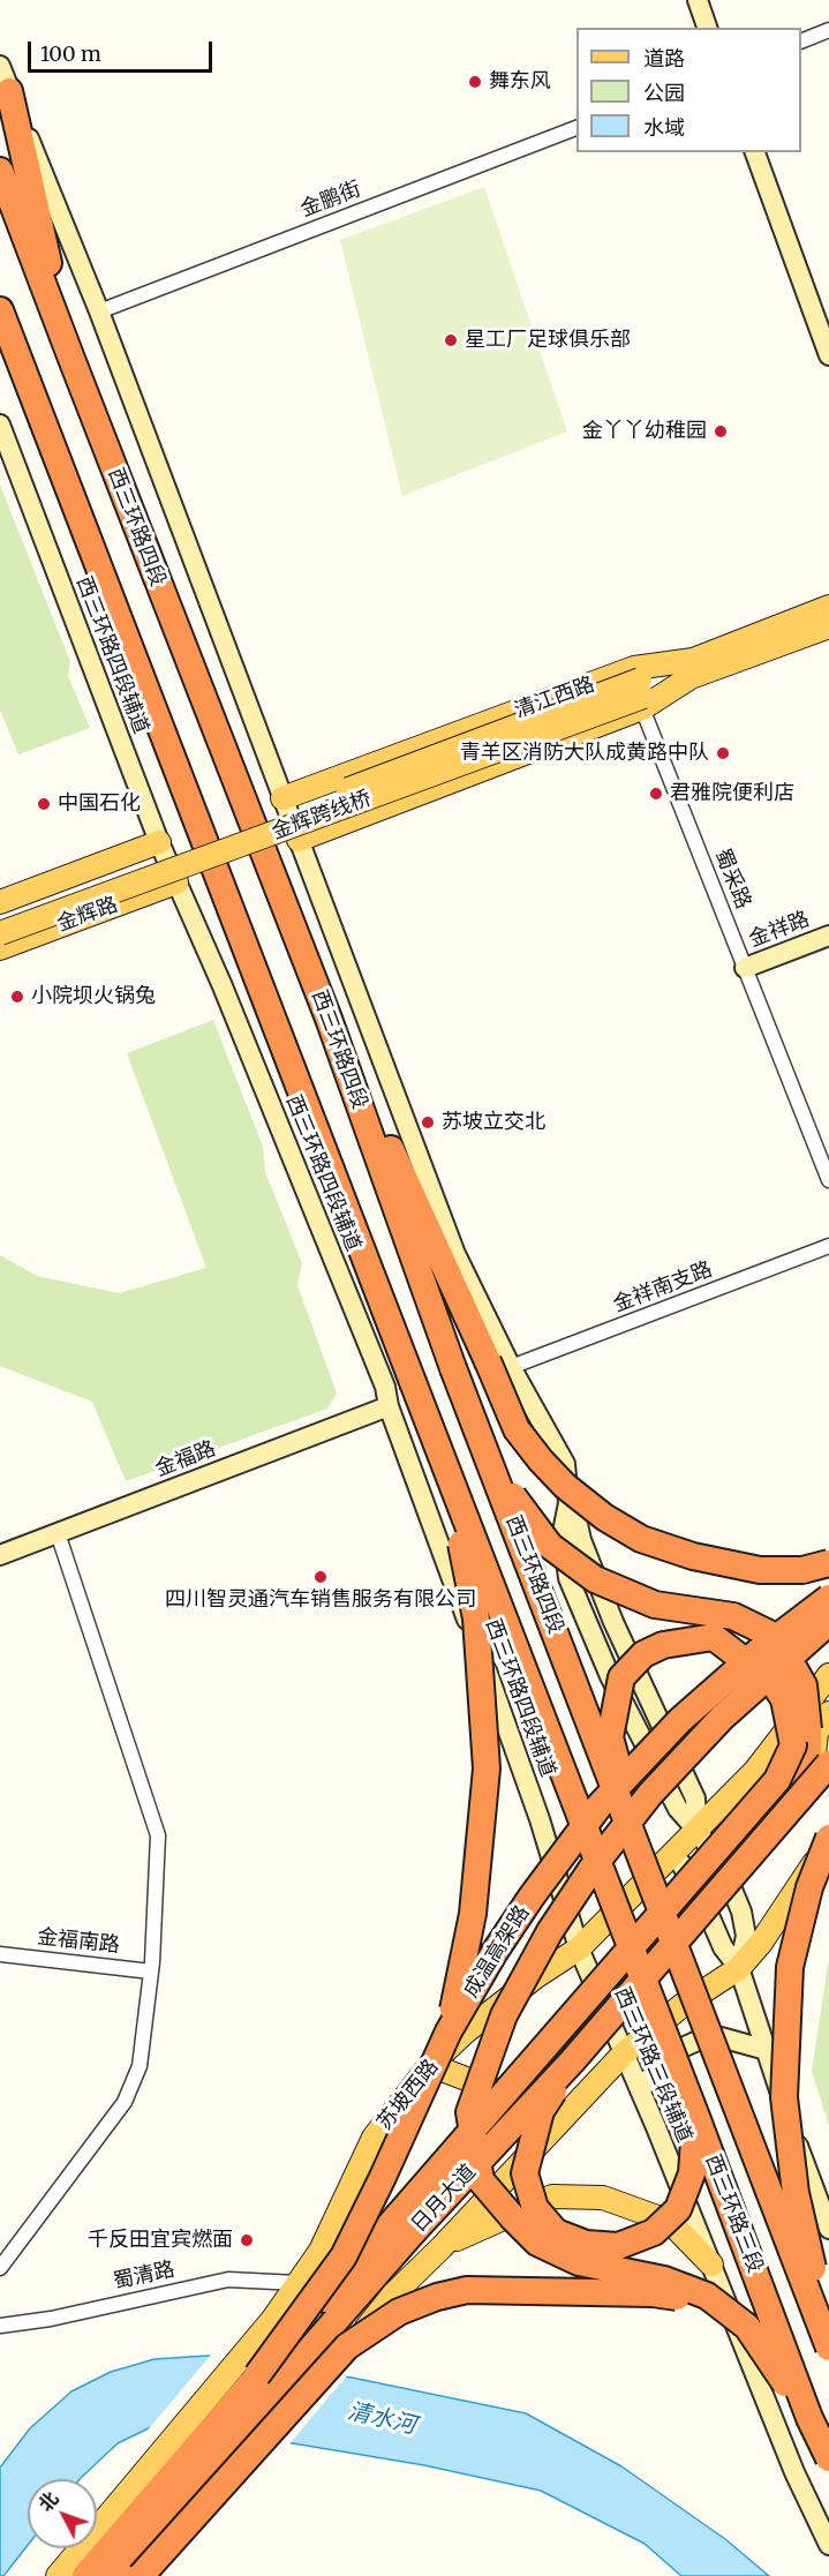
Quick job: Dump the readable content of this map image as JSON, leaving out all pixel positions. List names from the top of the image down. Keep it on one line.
{"streets":{"highway":["西三环路四段","成温高架路","日月大道","西三环路三段"],"main road":["西三环路四段辅道","清江西路","金辉跨线桥","金辉路","金祥路","金福路","西三环路三段辅道","苏坡西路"],"street":["金鹏街","蜀采路","金祥南支路","金福南路","蜀清路"]},"crossings":[["西三环路四段","西三环路三段"],["西三环路四段辅道","金辉路"],["西三环路四段辅道","金福路"],["西三环路四段辅道","西三环路三段辅道"],["西三环路四段辅道","苏坡西路"],["清江西路","金辉跨线桥"],["清江西路","蜀采路"],["金辉跨线桥","蜀采路"],["蜀采路","金祥路"],["西三环路三段辅道","苏坡西路"],["苏坡西路","蜀清路"]],"water":["清水河"],"places":["舞东风","星工厂足球俱乐部","金丫丫幼稚园","青羊区消防大队成黄路中队","君雅院便利店","中国石化","小院坝火锅兔","苏坡立交北","四川智灵通汽车销售服务有限公司","千反田宜宾燃面"],"legend":["道路","公园","水域"],"scale_bar":"100 m","north":"top left"}
